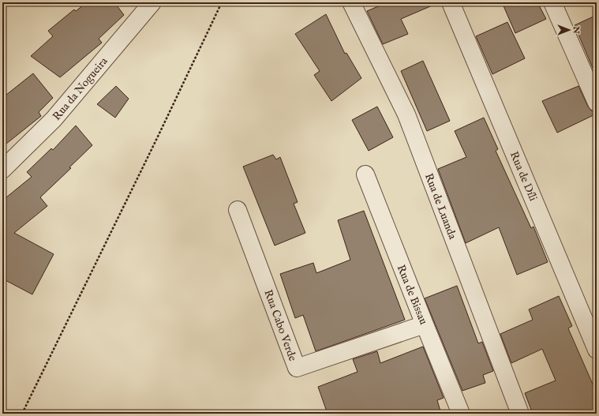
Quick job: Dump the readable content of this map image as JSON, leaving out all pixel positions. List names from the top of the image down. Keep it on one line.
{"streets":{"street":["Rua da Nogueira","Rua de Díli","Rua de Luanda","Rua de Bissau","Rua Cabo Verde"]},"crossings":[["Rua de Bissau","Rua Cabo Verde"]],"north":"right"}
